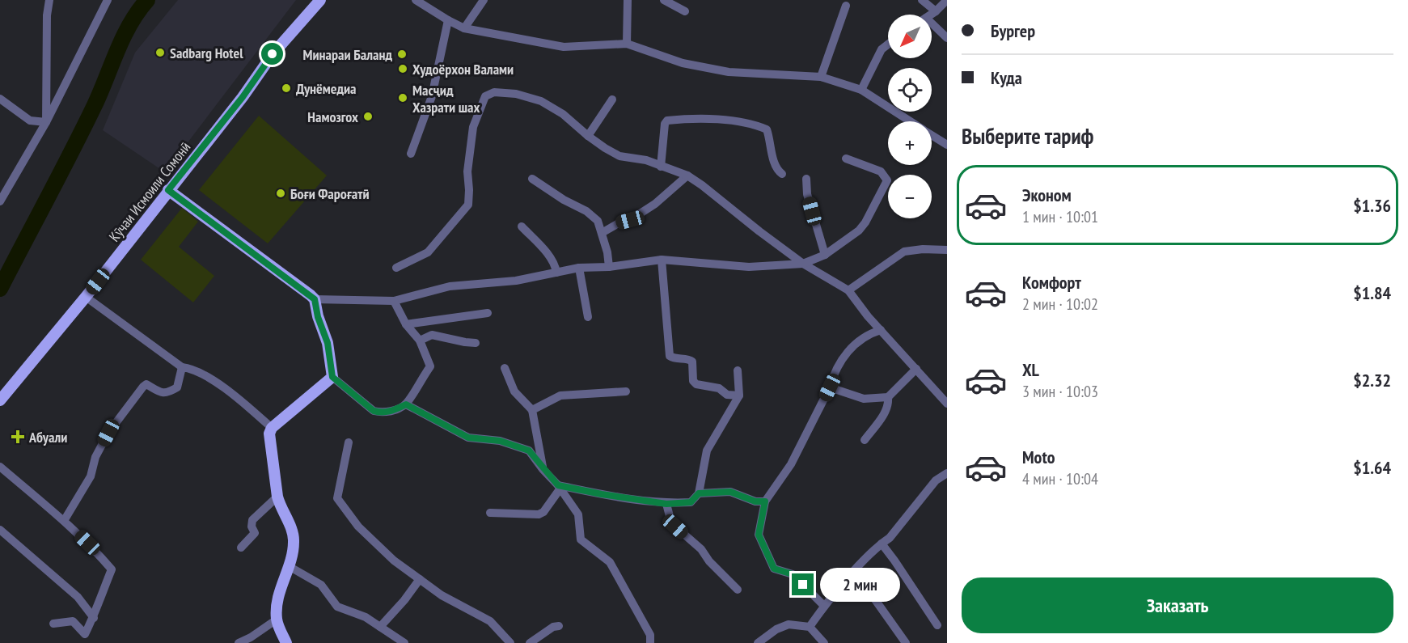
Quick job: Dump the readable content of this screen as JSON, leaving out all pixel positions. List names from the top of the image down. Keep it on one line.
{"streets":{"main road":["Кӯчаи Исмоили Сомонӣ"]},"places":{"other":["Sadbarg Hotel","Минараи Баланд","Худоёрхон Валами","Дунёмедиа","Масҷид Хазрати шах","Намозгох","Боғи Фароғатӣ"],"health":["Абуали"]},"north":"bottom left","page":{"banner":["Бургер","Куда"],"map_buttons":["+","−"],"heading":"Выберите тариф","list":[{"name":"Эконом","note":"1 мин · 10:01","value":"$1.36"},{"name":"Комфорт","note":"2 мин · 10:02","value":"$1.84"},{"name":"XL","note":"3 мин · 10:03","value":"$2.32"},{"name":"Moto","note":"4 мин · 10:04","value":"$1.64"}],"bubble":"2 мин","buttons":"Заказать"}}
